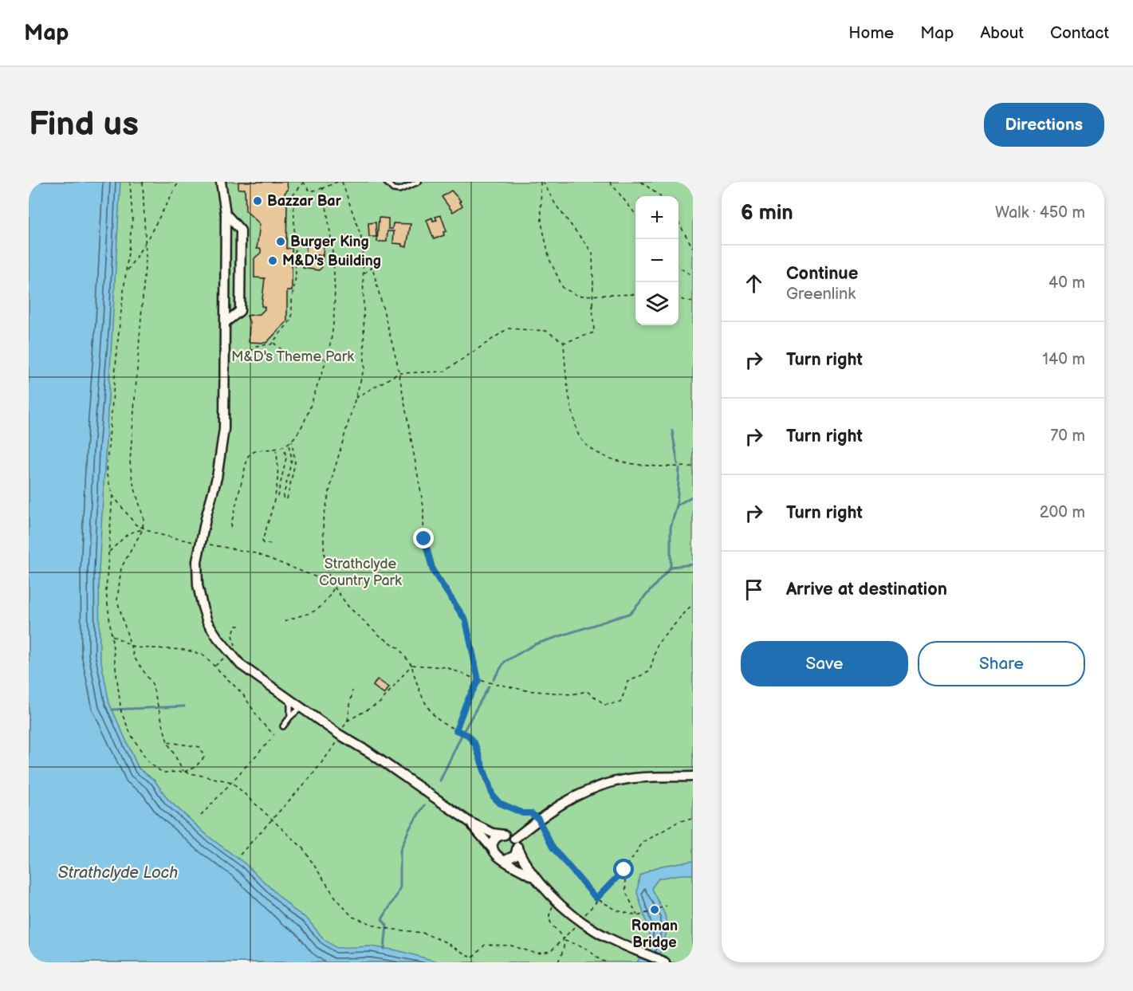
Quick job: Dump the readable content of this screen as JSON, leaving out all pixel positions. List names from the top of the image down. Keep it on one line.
{"water":["Strathclyde Loch"],"parks":["M&D's Theme Park","Strathclyde Country Park"],"places":["Bazzar Bar","Burger King","M&D's Building","Roman Bridge"],"page":{"header":"Map","nav":["Home","Map","About","Contact"],"buttons":["Directions",["Save","Share"]],"title":"Find us","heading":["6 min","Walk · 450 m"],"map_buttons":["+","−"],"list":[["Continue","Greenlink","40 m"],["Turn right","140 m"],["Turn right","70 m"],["Turn right","200 m"],"Arrive at destination"]}}
